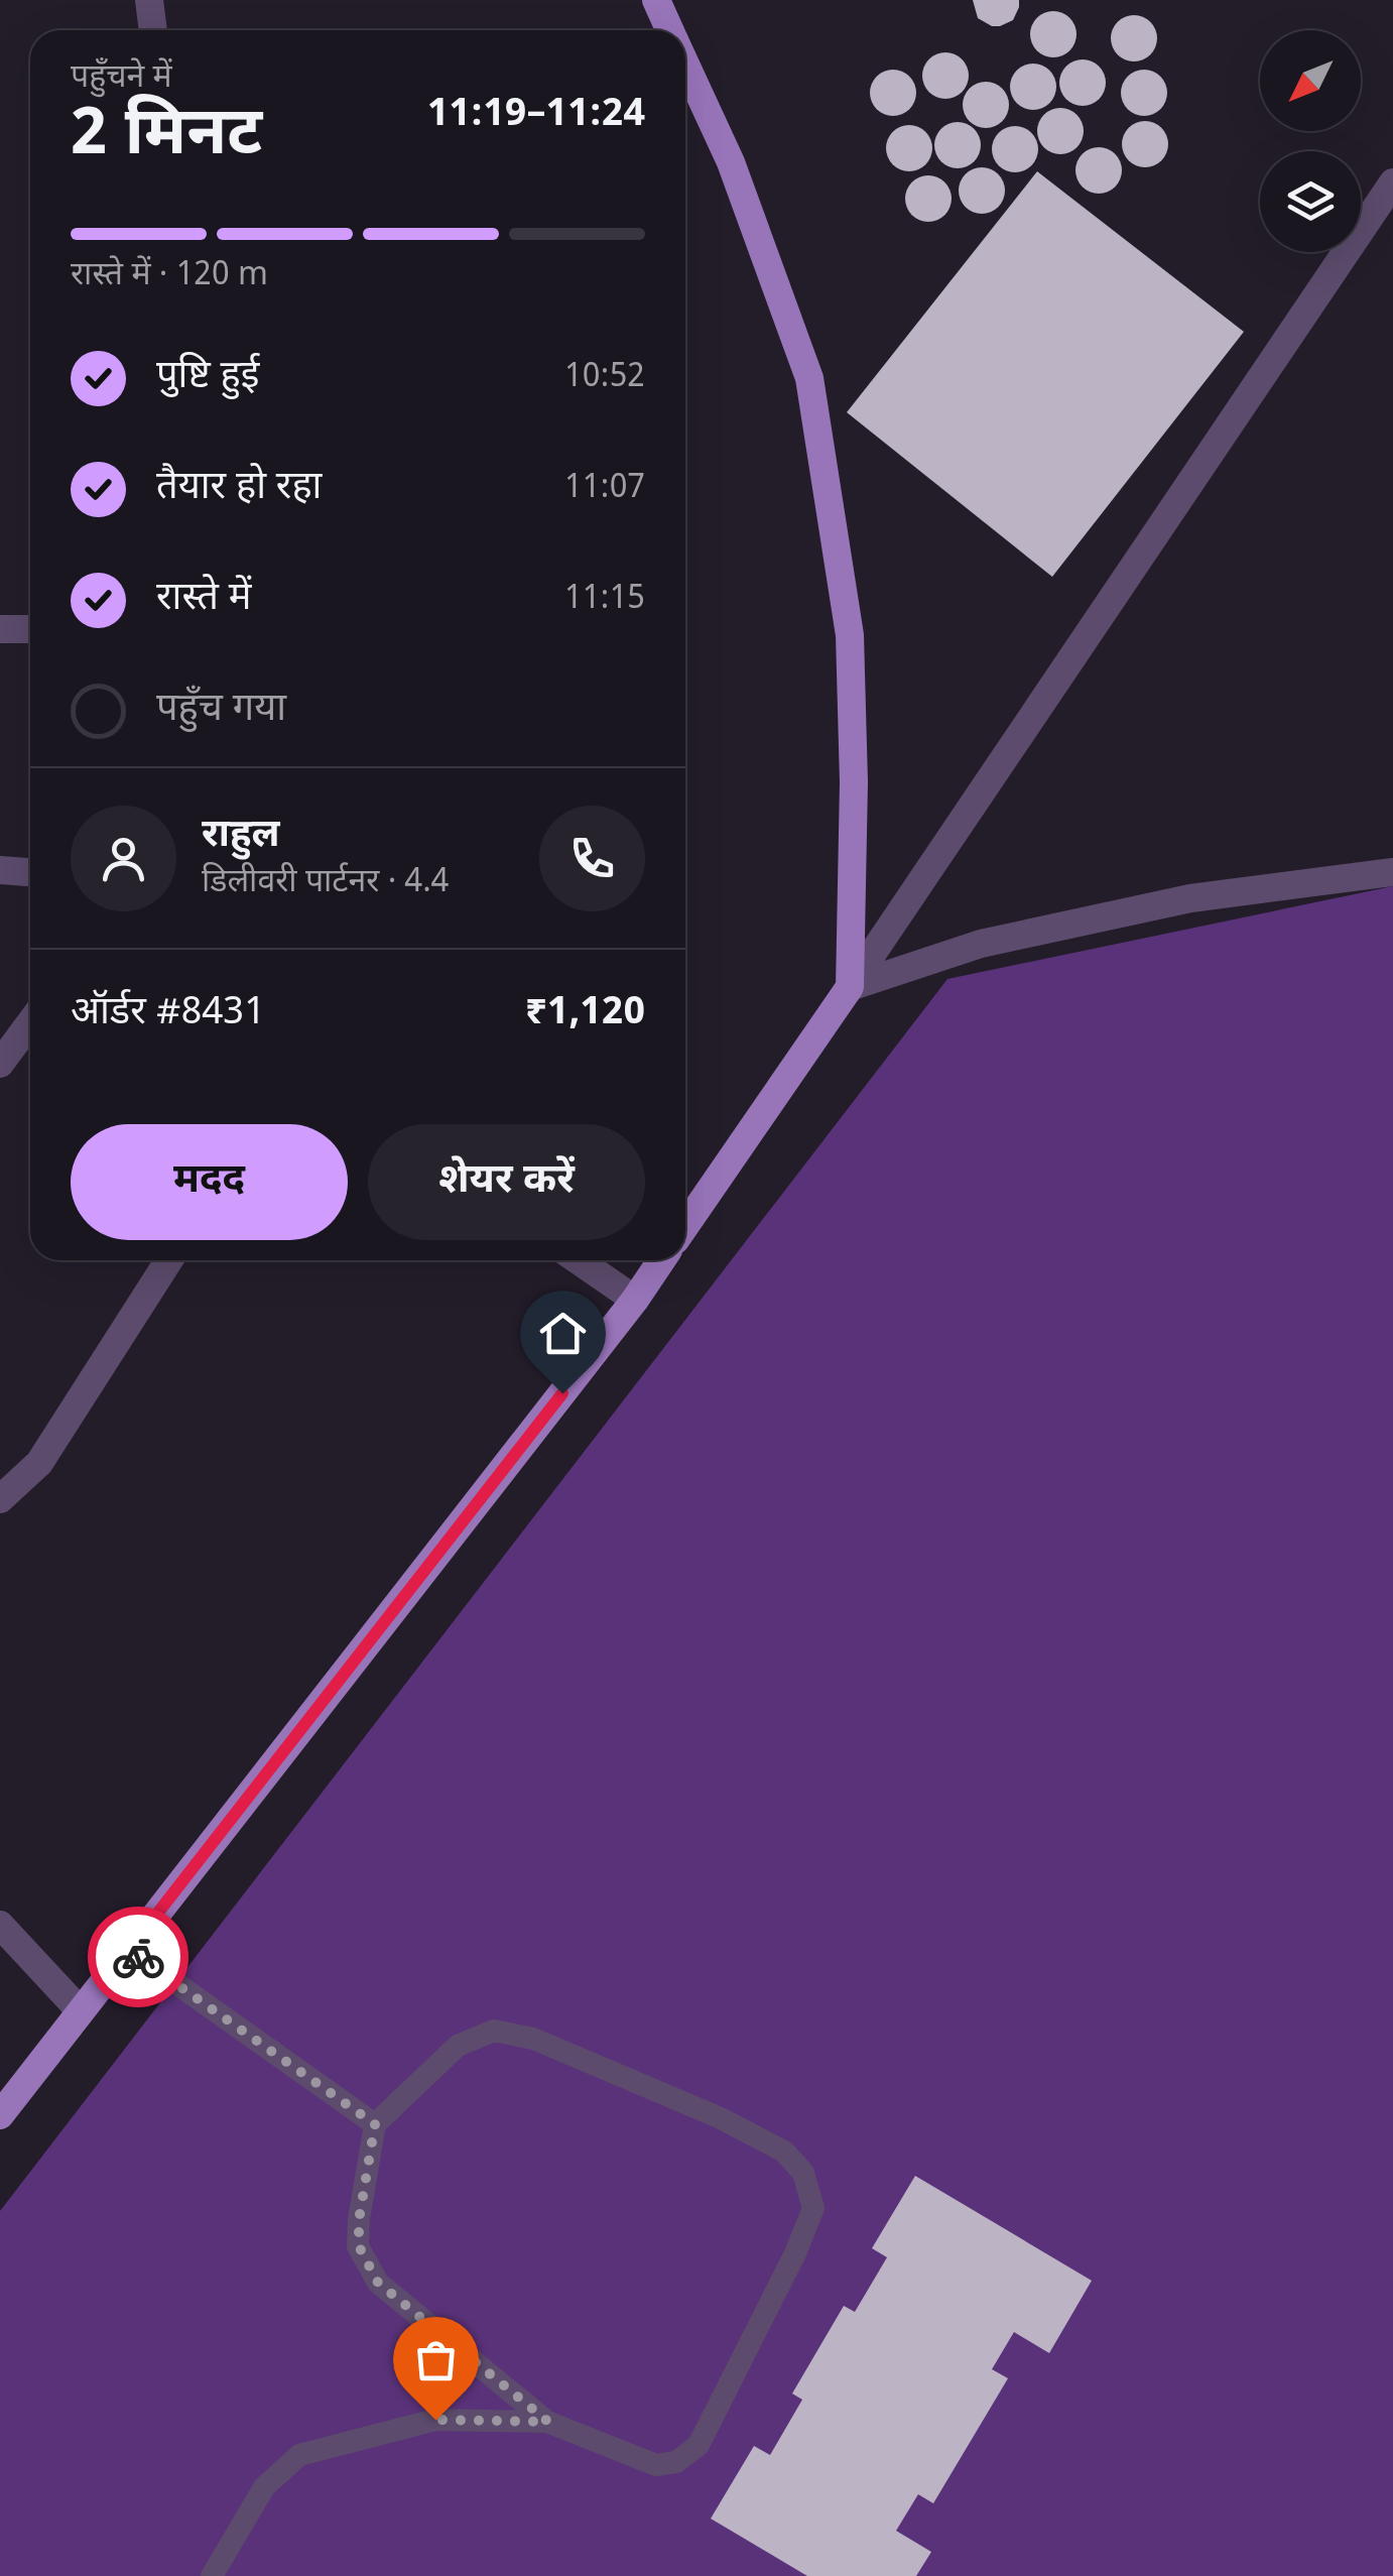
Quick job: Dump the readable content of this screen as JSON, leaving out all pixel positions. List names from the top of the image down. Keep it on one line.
{"north":"bottom left","page":{"heading":["2 मिनट","पहुँचने में","11:19–11:24"],"panel":["राहुल","डिलीवरी पार्टनर · 4.4","ऑर्डर #8431","₹1,120"],"bar":"रास्ते में · 120 m","list":[["पुष्टि हुई","10:52"],["तैयार हो रहा","11:07"],["रास्ते में","11:15"],"पहुँच गया"],"buttons":["मदद","शेयर करें"]}}
